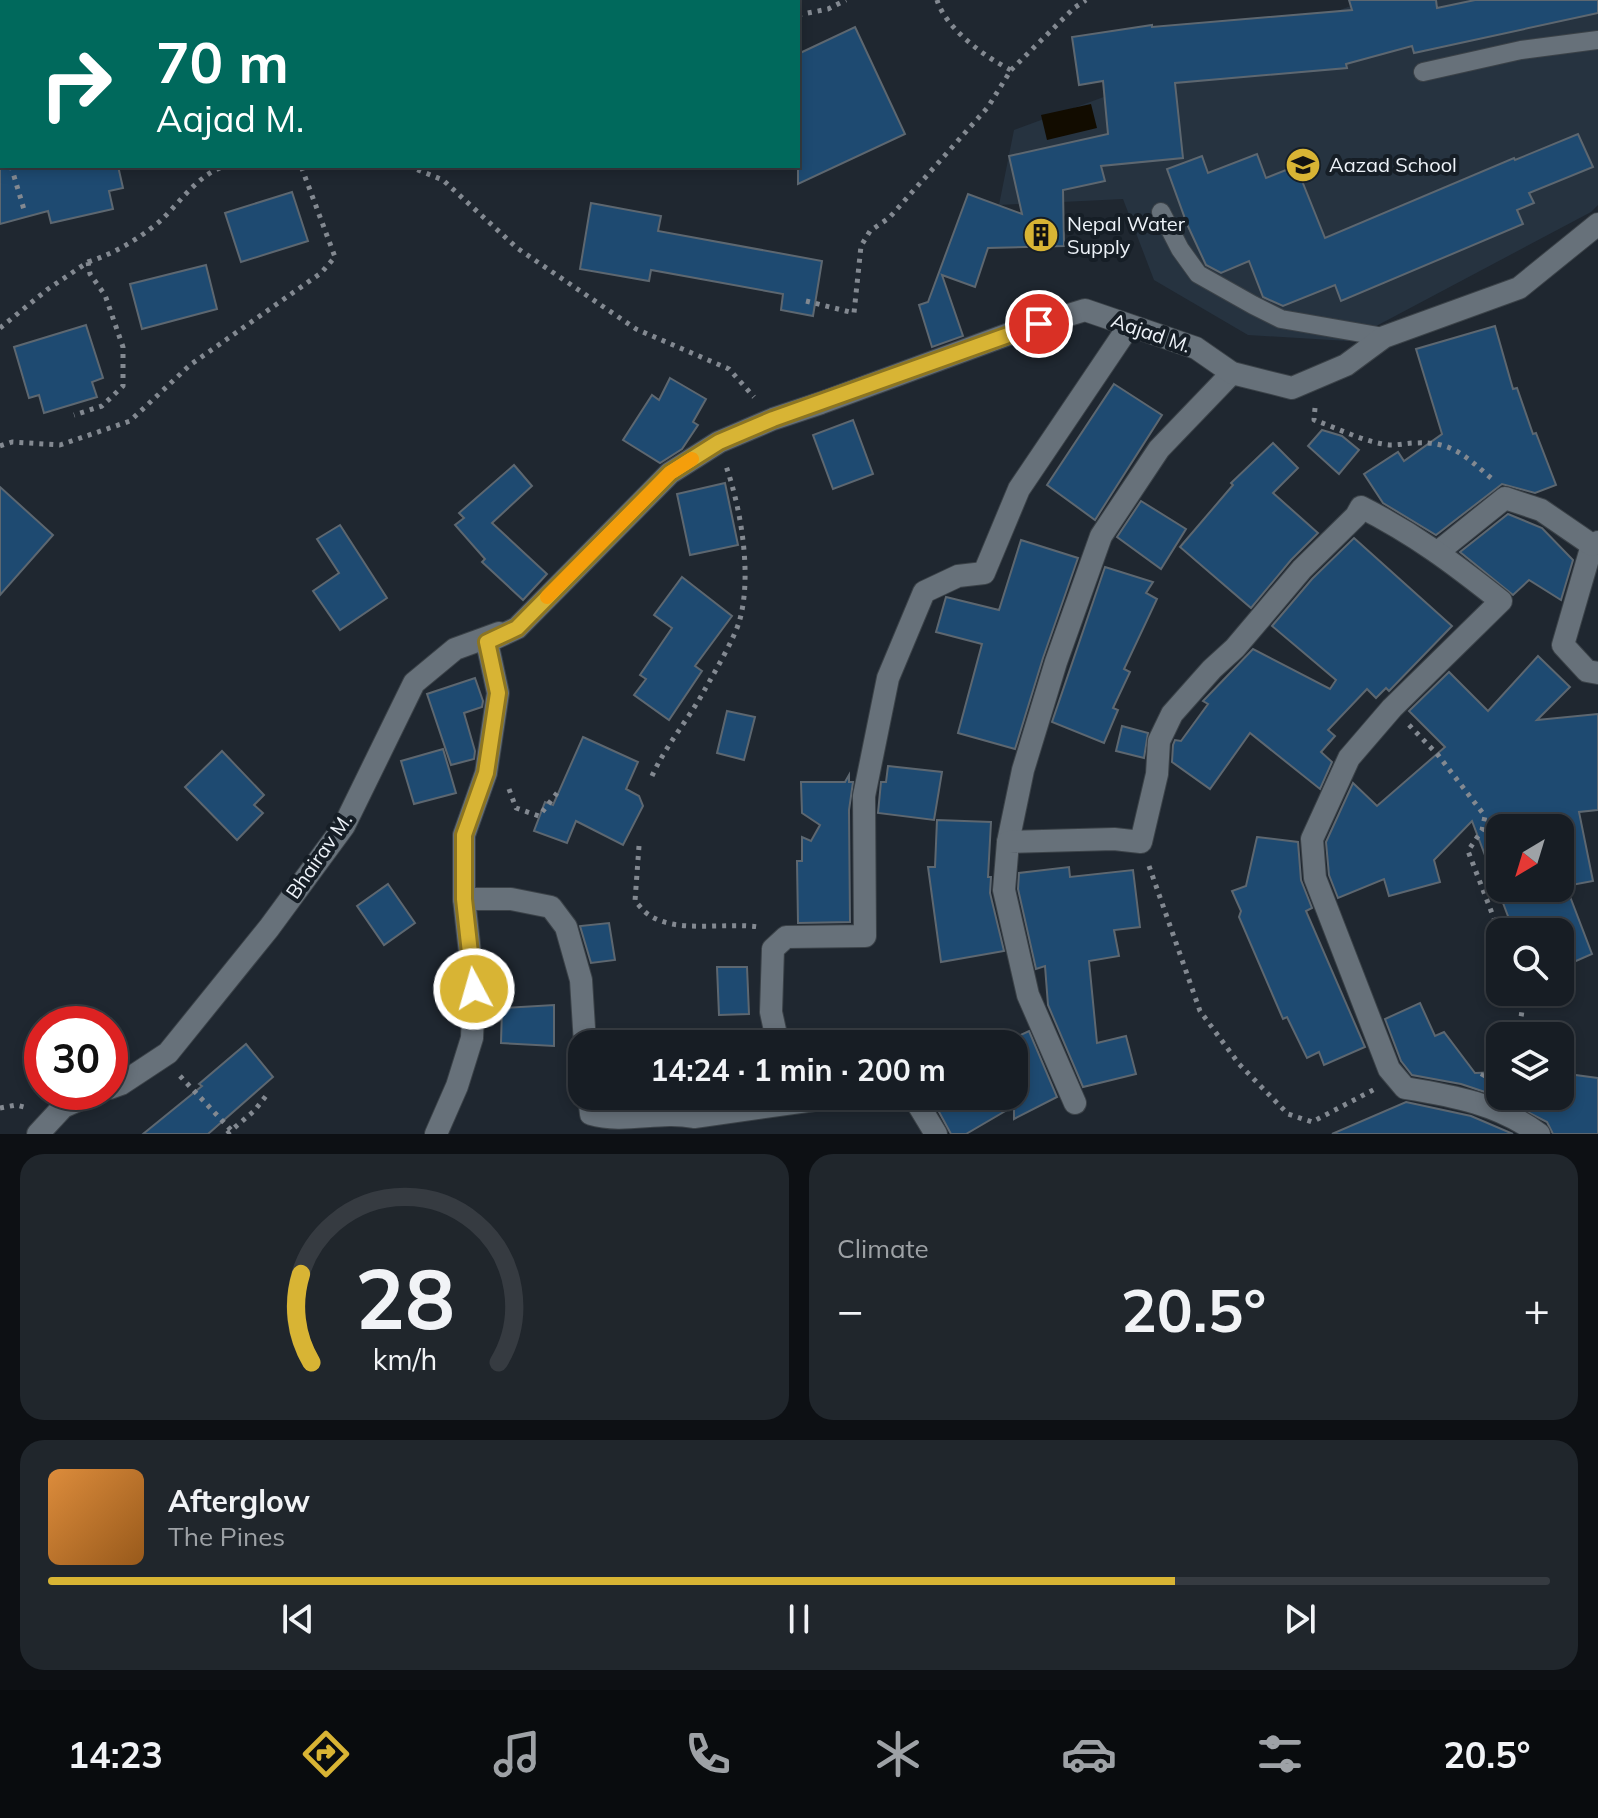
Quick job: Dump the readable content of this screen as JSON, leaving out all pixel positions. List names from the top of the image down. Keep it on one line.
{"streets":{"street":["Aajad M.","Bhairav M."]},"crossings":[["Aajad M.","Bhairav M."]],"places":{"school or university":["Aazad School"],"building":["Nepal Water Supply"]},"north":"bottom left","page":{"turn":["70 m","Aajad M."],"limit":"30","trip":"14:24 · 1 min · 200 m","tile":"Climate","heat":["−","20.5°","+"],"song":["Afterglow","The Pines"],"tabs":["14:23","20.5°"],"gauge":["28","km/h"]}}
